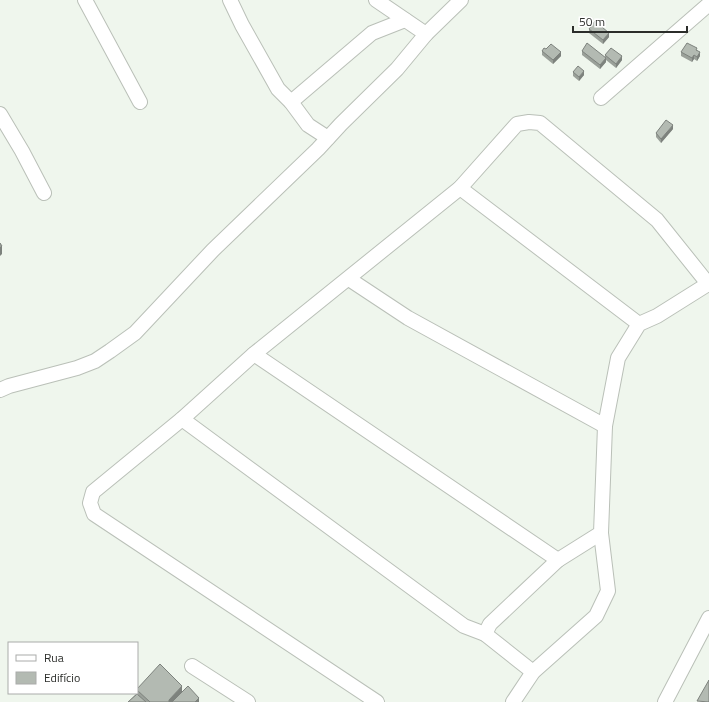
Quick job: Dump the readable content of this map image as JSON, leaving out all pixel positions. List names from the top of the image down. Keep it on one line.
{"legend":["Rua","Edifício"],"scale_bar":"50 m"}
